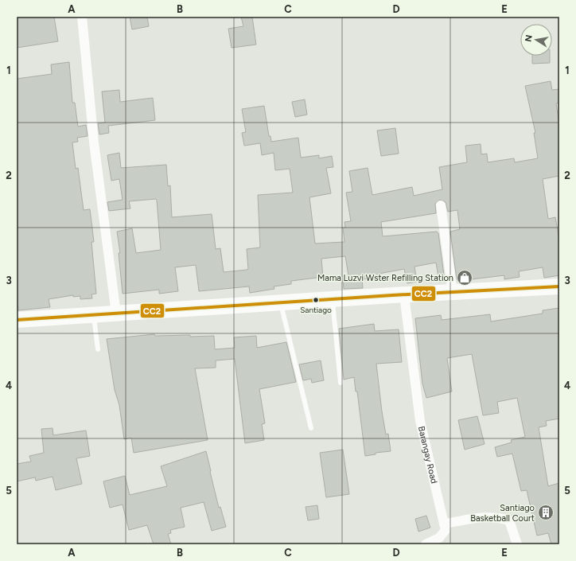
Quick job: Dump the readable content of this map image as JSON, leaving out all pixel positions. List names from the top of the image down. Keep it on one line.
{"streets":{"street":["Barangay Road"]},"places":{"shop":["Mama Luzvi Wster Refilling Station"],"other":["Santiago"],"building":["Santiago Basketball Court"]},"lines":["transit line CC2"],"north":"left","grid":{"columns":["A","B","C","D","E"],"rows":["1","2","3","4","5"]}}
